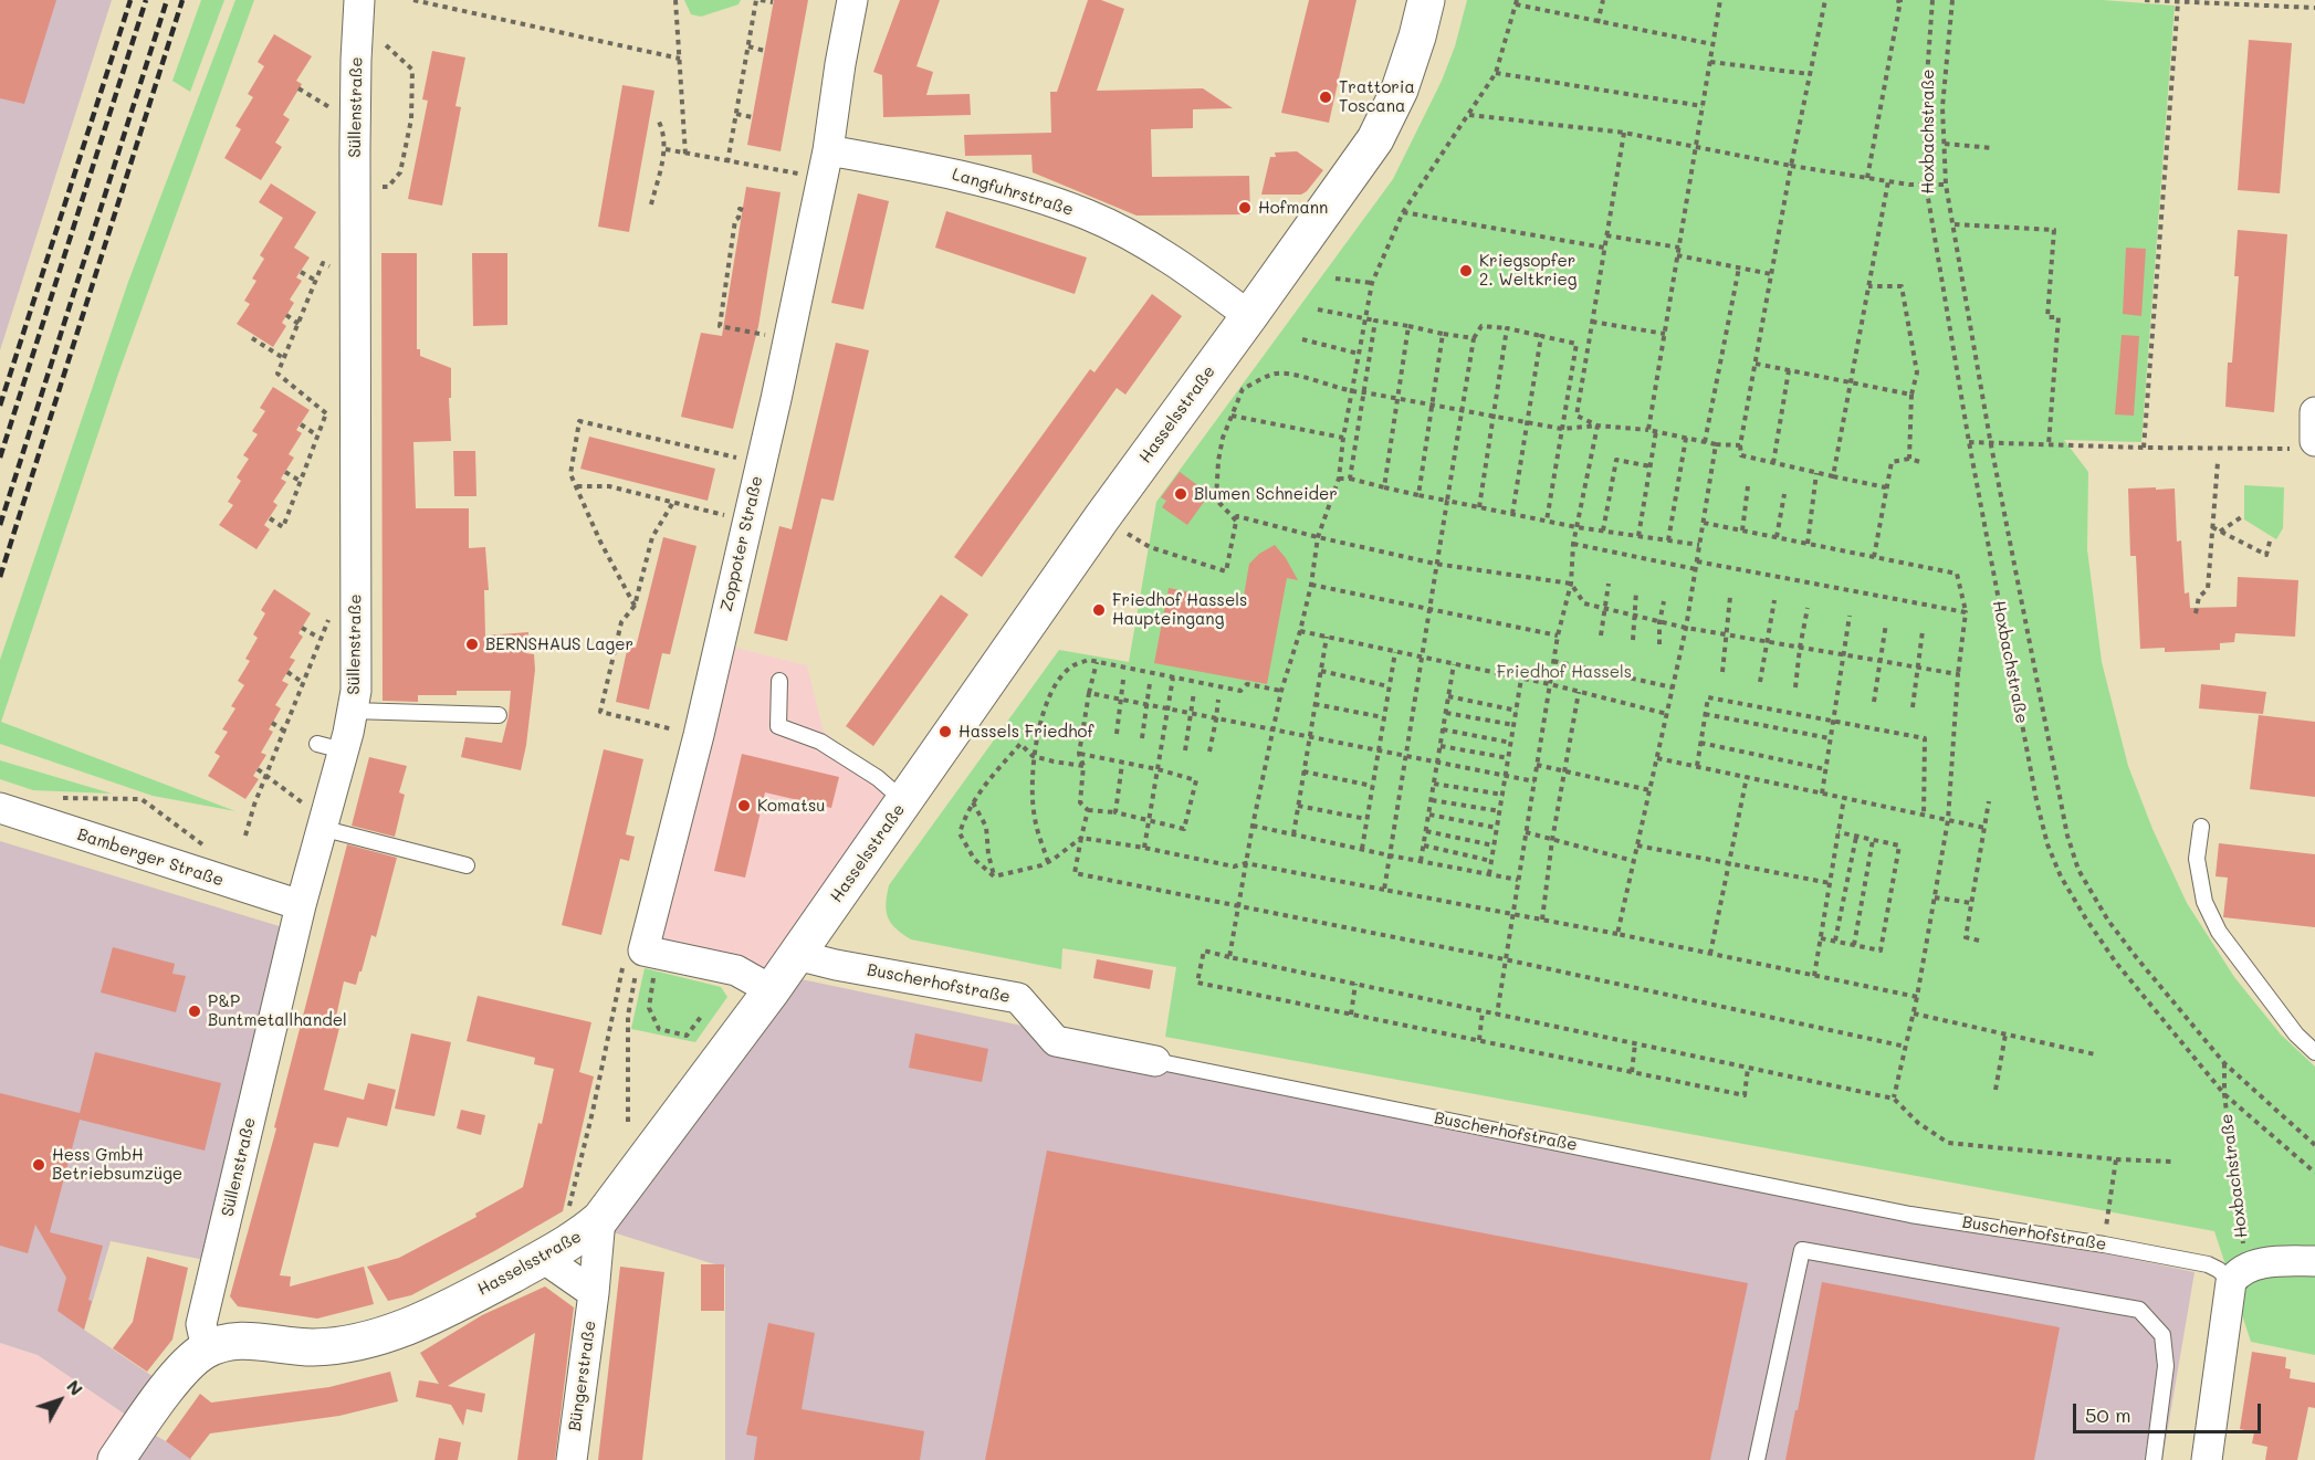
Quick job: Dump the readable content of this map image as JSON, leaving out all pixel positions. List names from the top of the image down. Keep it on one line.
{"streets":{"street":["Süllenstraße","Langfuhrstraße","Hasselsstraße","Zoppoter Straße","Bamberger Straße","Buscherhofstraße","Büngerstraße"],"path":["Hoxbachstraße"]},"crossings":[["Süllenstraße","Hasselsstraße"],["Süllenstraße","Bamberger Straße"],["Hoxbachstraße","Buscherhofstraße"],["Langfuhrstraße","Hasselsstraße"],["Langfuhrstraße","Zoppoter Straße"],["Hasselsstraße","Buscherhofstraße"],["Hasselsstraße","Büngerstraße"]],"parks":["Friedhof Hassels"],"places":["Trattoria Toscana","Hofmann","Kriegsopfer 2. Weltkrieg","Blumen Schneider","Friedhof Hassels Haupteingang","BERNSHAUS Lager","Hassels Friedhof","Komatsu","P&P Buntmetallhandel","Hess GmbH Betriebsumzüge"],"scale_bar":"50 m","north":"top right"}
